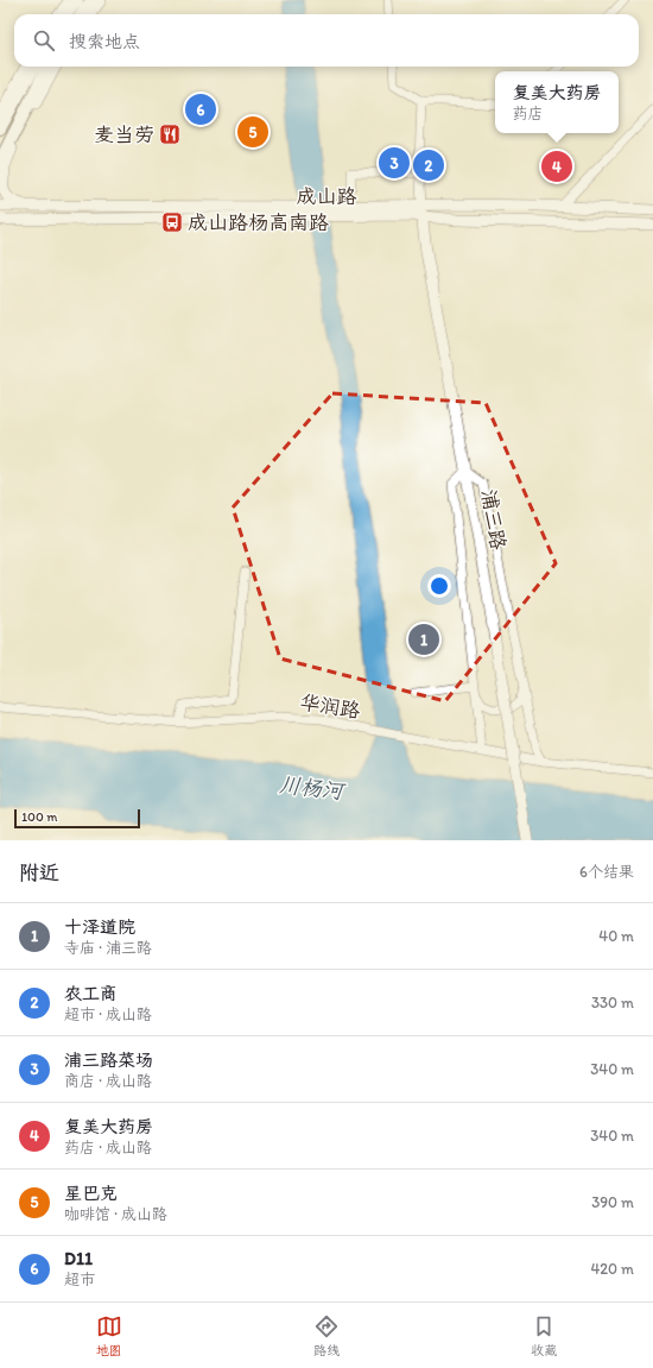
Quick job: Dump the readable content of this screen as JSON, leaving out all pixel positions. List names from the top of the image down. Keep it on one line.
{"streets":{"main road":["成山路","浦三路"],"street":["华润路"]},"crossings":[["成山路","浦三路"]],"water":["川杨河"],"places":{"restaurant":["麦当劳"],"bus stop":["成山路杨高南路"]},"scale_bar":"100 m","page":{"search":"搜索地点","popup":["复美大药房","药店"],"pins":["6","5","3","2","4","1"],"scale":"100 m","heading":["附近","6个结果"],"list":[{"mark":"1","name":"十泽道院","note":"寺庙 · 浦三路","value":"40 m"},{"mark":"2","name":"农工商","note":"超市 · 成山路","value":"330 m"},{"mark":"3","name":"浦三路菜场","note":"商店 · 成山路","value":"340 m"},{"mark":"4","name":"复美大药房","note":"药店 · 成山路","value":"340 m"},{"mark":"5","name":"星巴克","note":"咖啡馆 · 成山路","value":"390 m"},{"mark":"6","name":"D11","note":"超市","value":"420 m"}],"nav":["地图","路线","收藏"]}}
